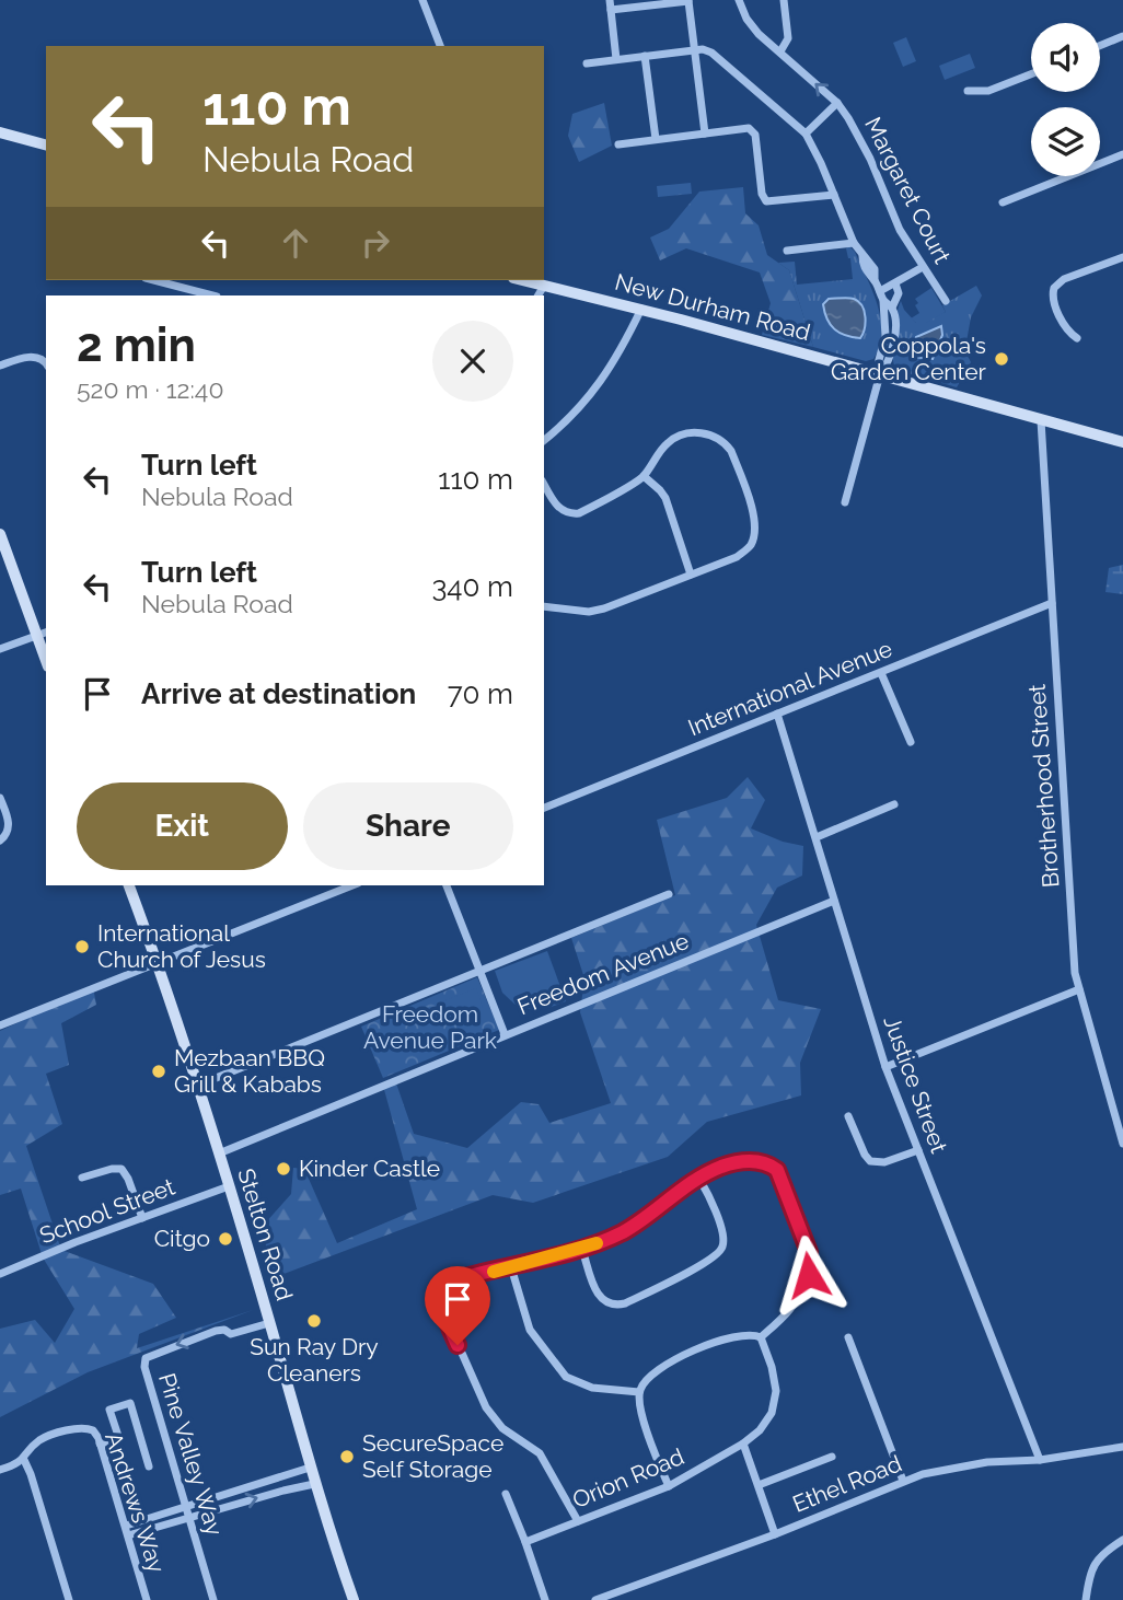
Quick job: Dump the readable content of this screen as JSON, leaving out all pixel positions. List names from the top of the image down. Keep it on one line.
{"streets":{"main road":["New Durham Road","Stelton Road"],"street":["Margaret Court","International Avenue","Brotherhood Street","Freedom Avenue","Justice Street","School Street","Pine Valley Way","Orion Road","Ethel Road","Andrews Way"]},"crossings":[["New Durham Road","Brotherhood Street"],["International Avenue","Brotherhood Street"],["International Avenue","Justice Street"],["Freedom Avenue","Justice Street"],["Freedom Avenue","Stelton Road"],["Justice Street","Ethel Road"],["School Street","Stelton Road"],["Stelton Road","Pine Valley Way"]],"parks":["Freedom Avenue Park"],"places":["Coppola's Garden Center","International Church of Jesus","Mezbaan BBQ Grill & Kababs","Kinder Castle","Citgo","Sun Ray Dry Cleaners","SecureSpace Self Storage"],"page":{"turn":["110 m","Nebula Road"],"heading":["2 min","520 m · 12:40"],"list":[{"name":"Turn left","note":"Nebula Road","value":"110 m"},{"name":"Turn left","note":"Nebula Road","value":"340 m"},{"name":"Arrive at destination","value":"70 m"}],"buttons":["Exit","Share"]}}
